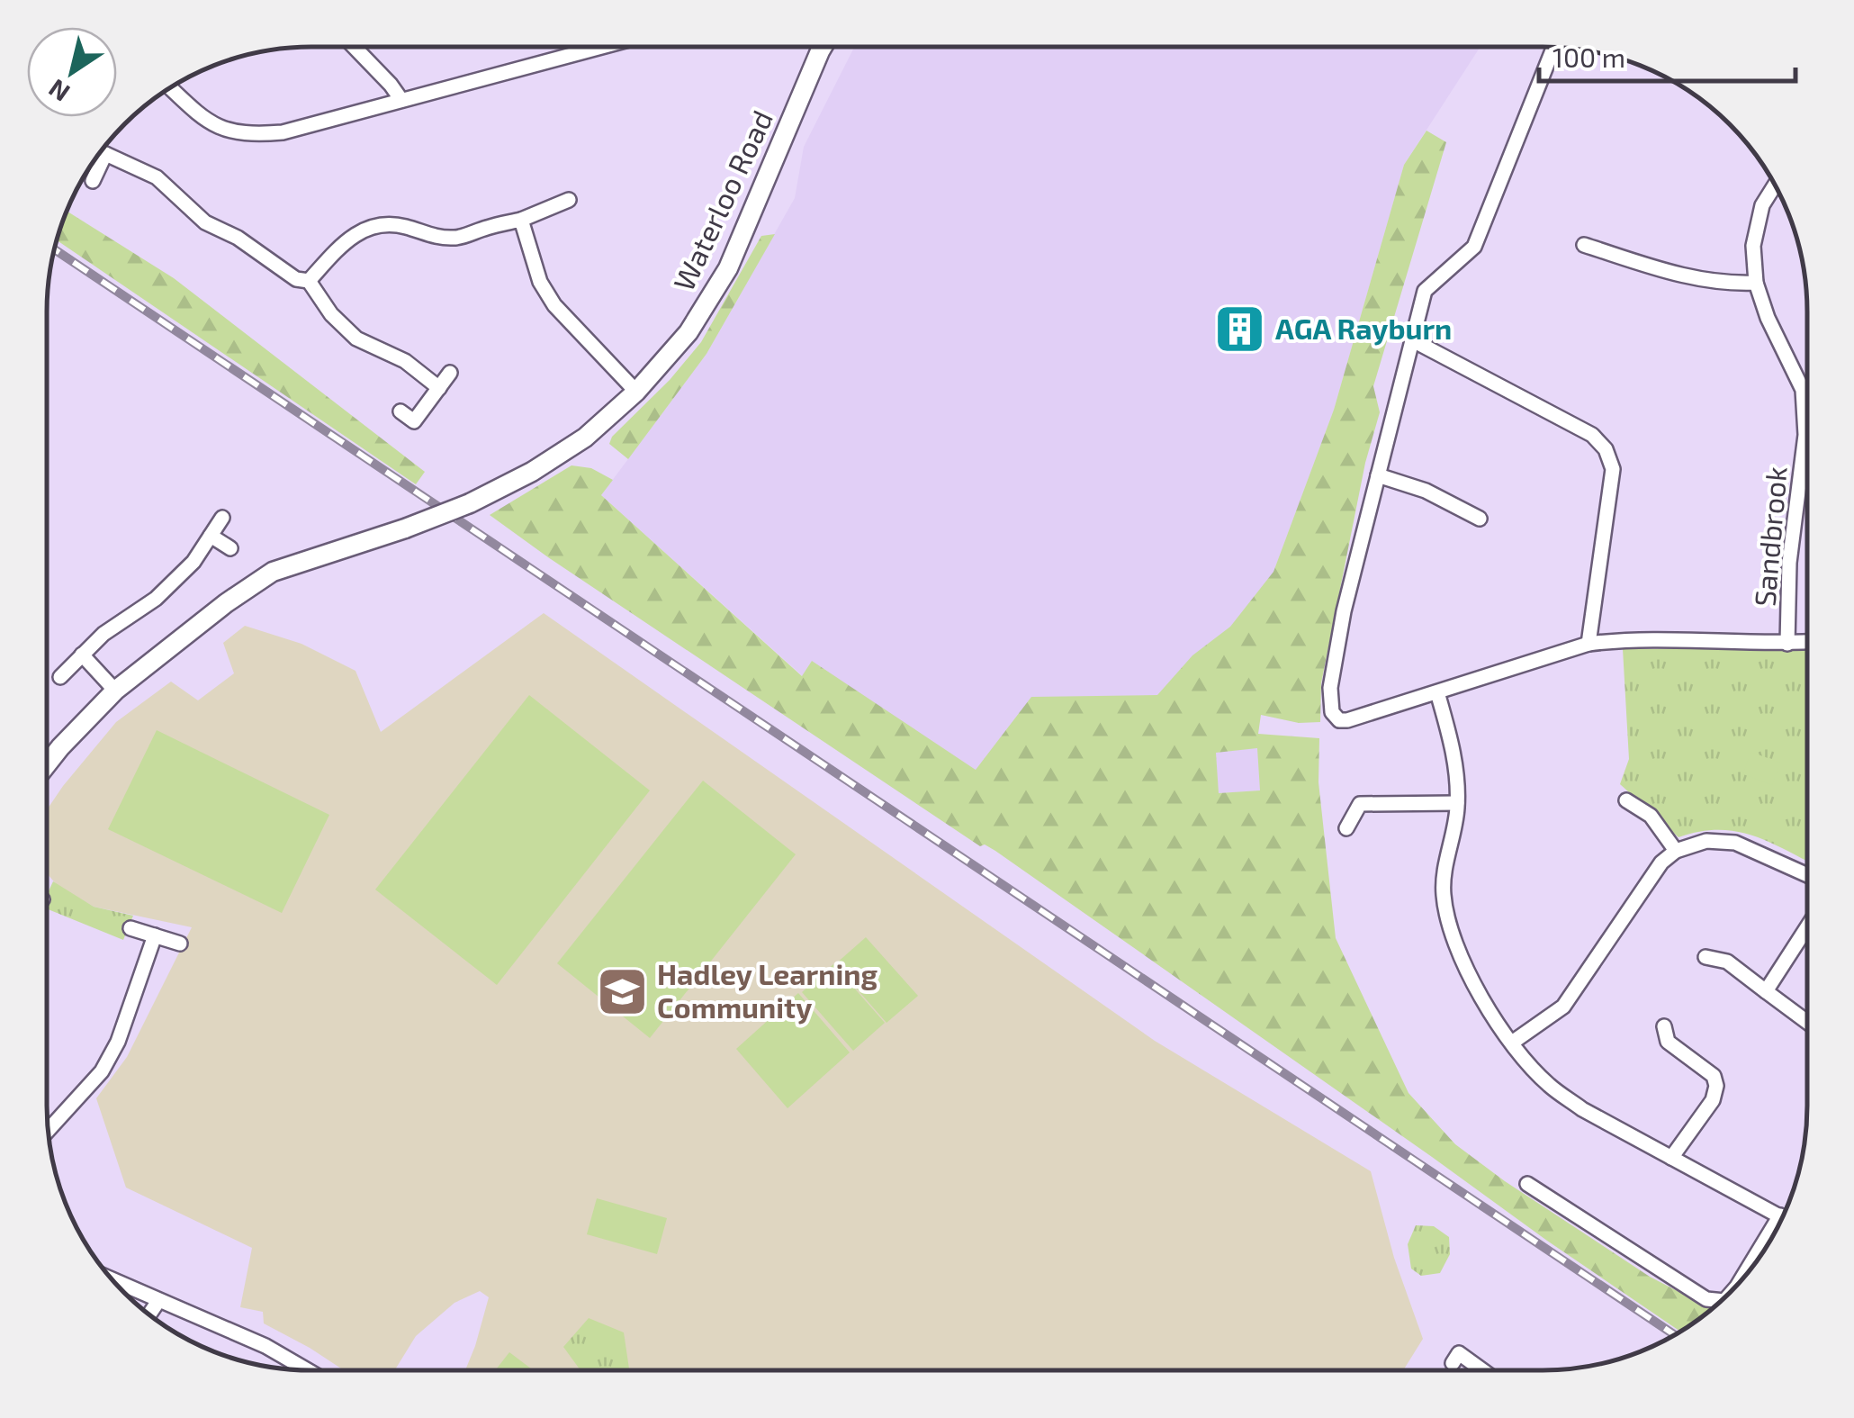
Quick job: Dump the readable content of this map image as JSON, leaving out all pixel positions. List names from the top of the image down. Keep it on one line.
{"streets":{"street":["Waterloo Road","Sandbrook"]},"places":{"building":["AGA Rayburn"],"school or university":["Hadley Learning Community"]},"scale_bar":"100 m","north":"bottom left"}
